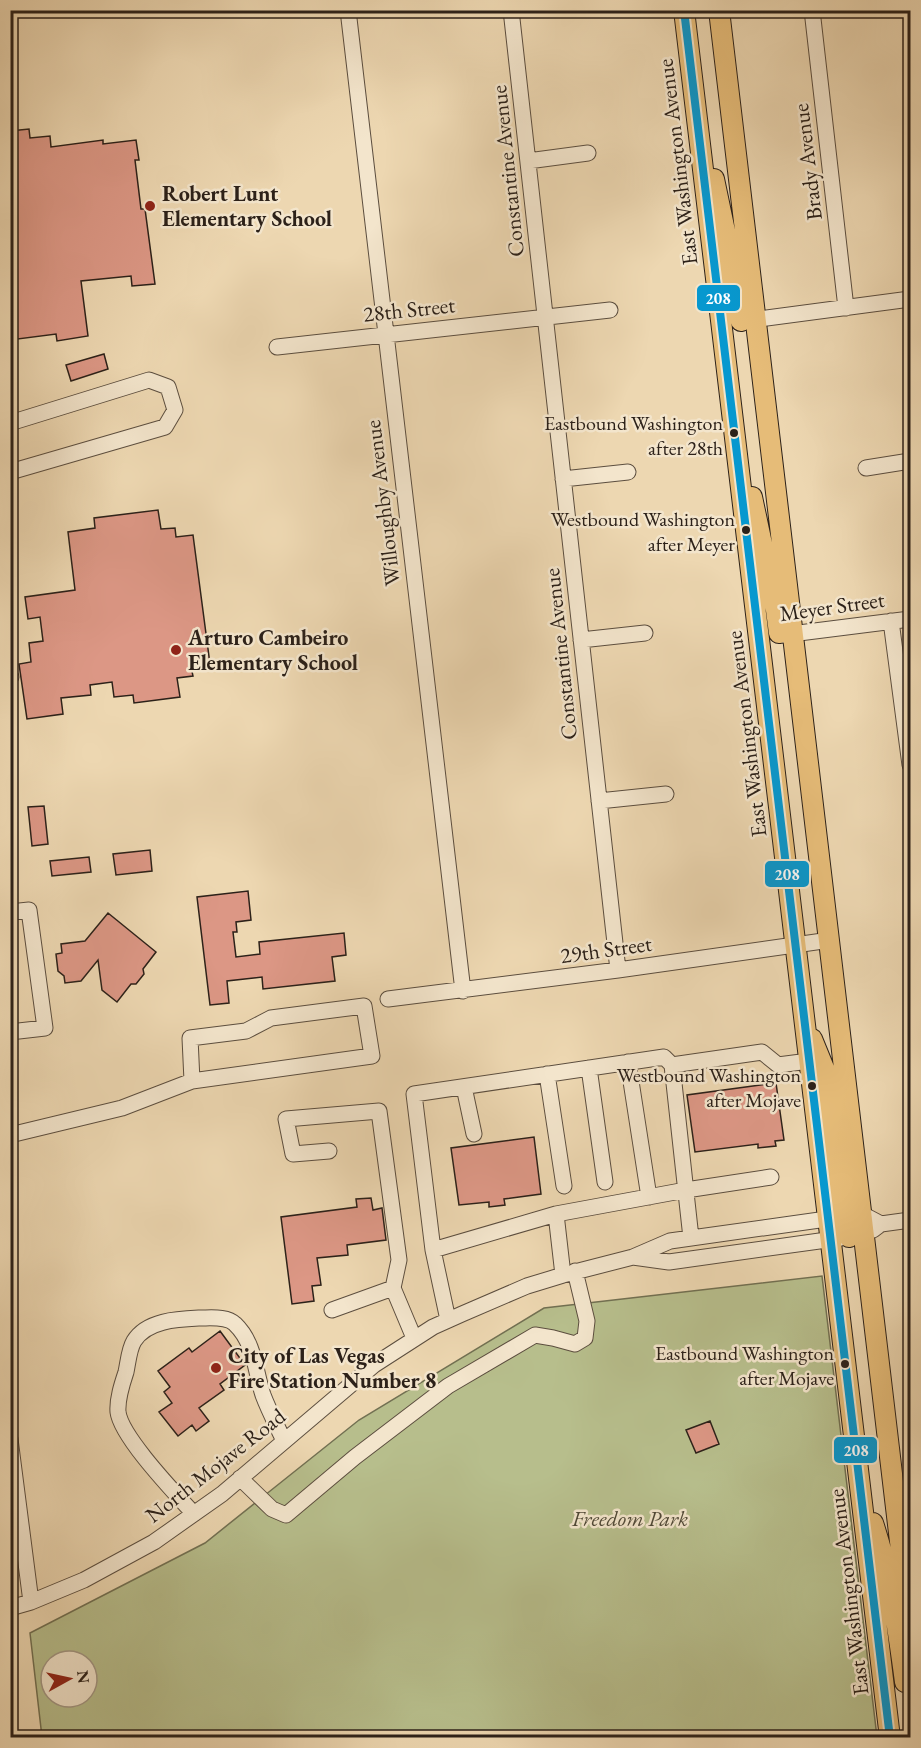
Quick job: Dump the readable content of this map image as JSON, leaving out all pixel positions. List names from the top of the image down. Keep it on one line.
{"streets":{"main road":["East Washington Avenue"],"street":["Brady Avenue","Constantine Avenue","28th Street","Willoughby Avenue","Meyer Street","29th Street","North Mojave Road"]},"crossings":[["East Washington Avenue","Meyer Street"],["East Washington Avenue","29th Street"],["East Washington Avenue","North Mojave Road"],["Constantine Avenue","28th Street"],["Constantine Avenue","29th Street"],["28th Street","Willoughby Avenue"],["Willoughby Avenue","29th Street"]],"parks":["Freedom Park"],"places":["Robert Lunt Elementary School","Eastbound Washington after 28th","Westbound Washington after Meyer","Arturo Cambeiro Elementary School","Westbound Washington after Mojave","Eastbound Washington after Mojave","City of Las Vegas Fire Station Number 8"],"lines":["transit line 208"],"north":"right"}
